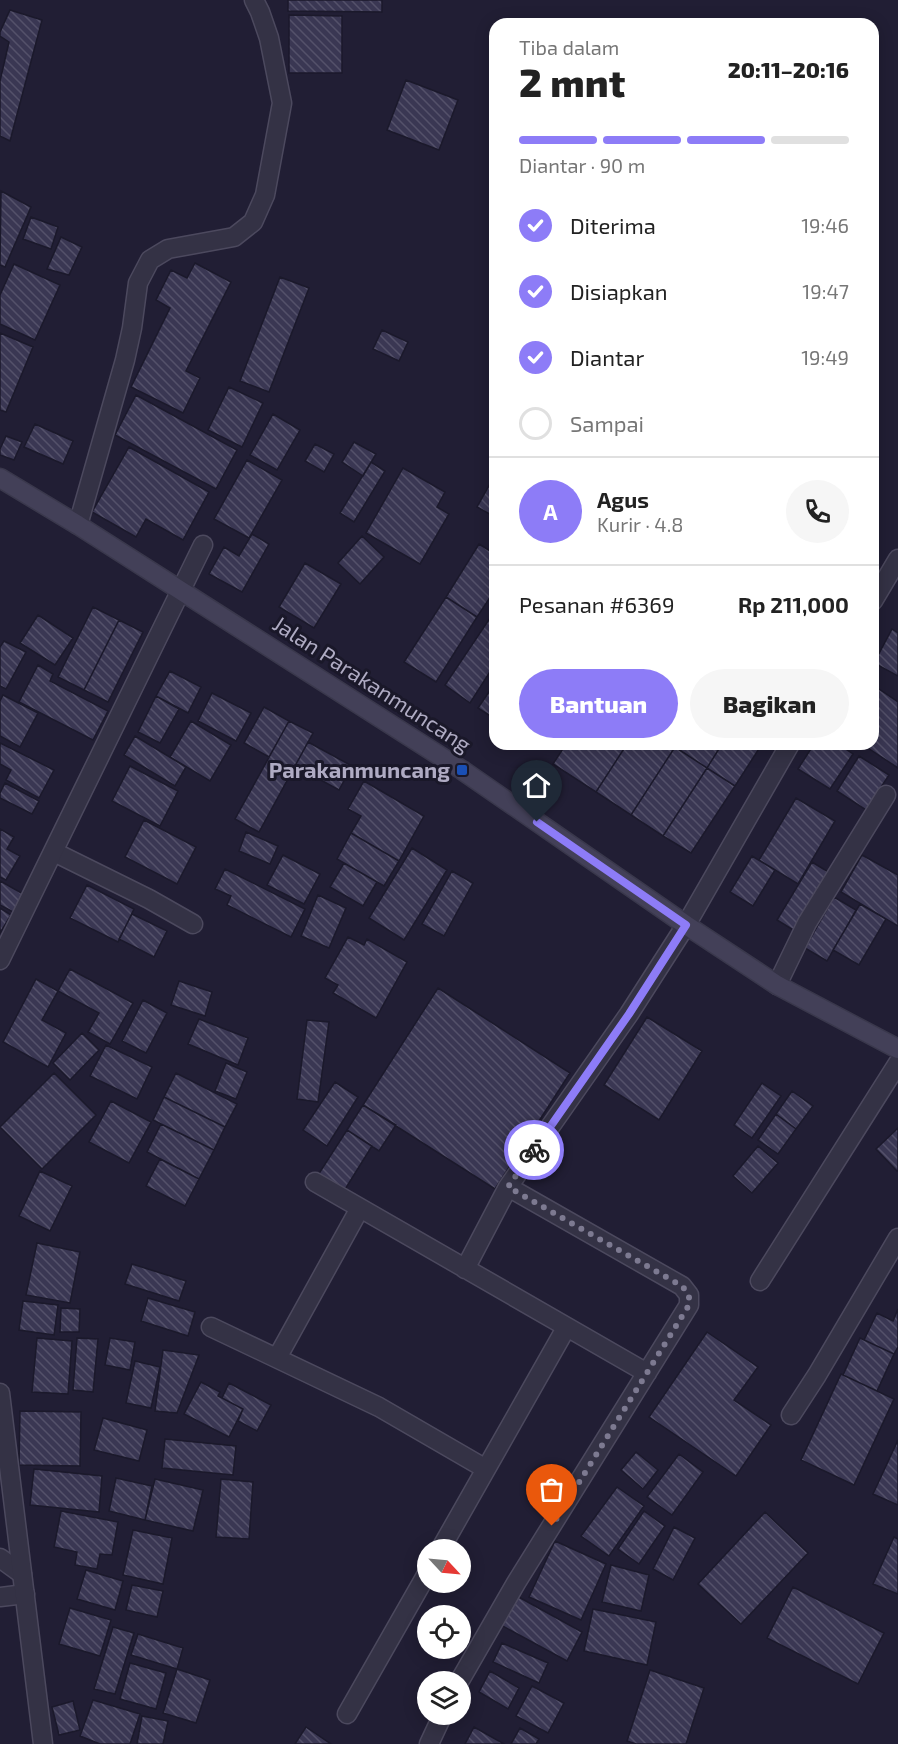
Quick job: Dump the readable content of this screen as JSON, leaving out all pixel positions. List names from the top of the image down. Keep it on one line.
{"streets":{"main road":["Jalan Parakanmuncang"]},"places":{"transit":["Parakanmuncang"]},"north":"bottom right","page":{"heading":["2 mnt","Tiba dalam","20:11–20:16"],"panel":["Agus","Kurir · 4.8","Pesanan #6369","Rp 211,000"],"bar":"Diantar · 90 m","list":[["Diterima","19:46"],["Disiapkan","19:47"],["Diantar","19:49"],"Sampai"],"round":"A","buttons":["Bantuan","Bagikan"]}}
